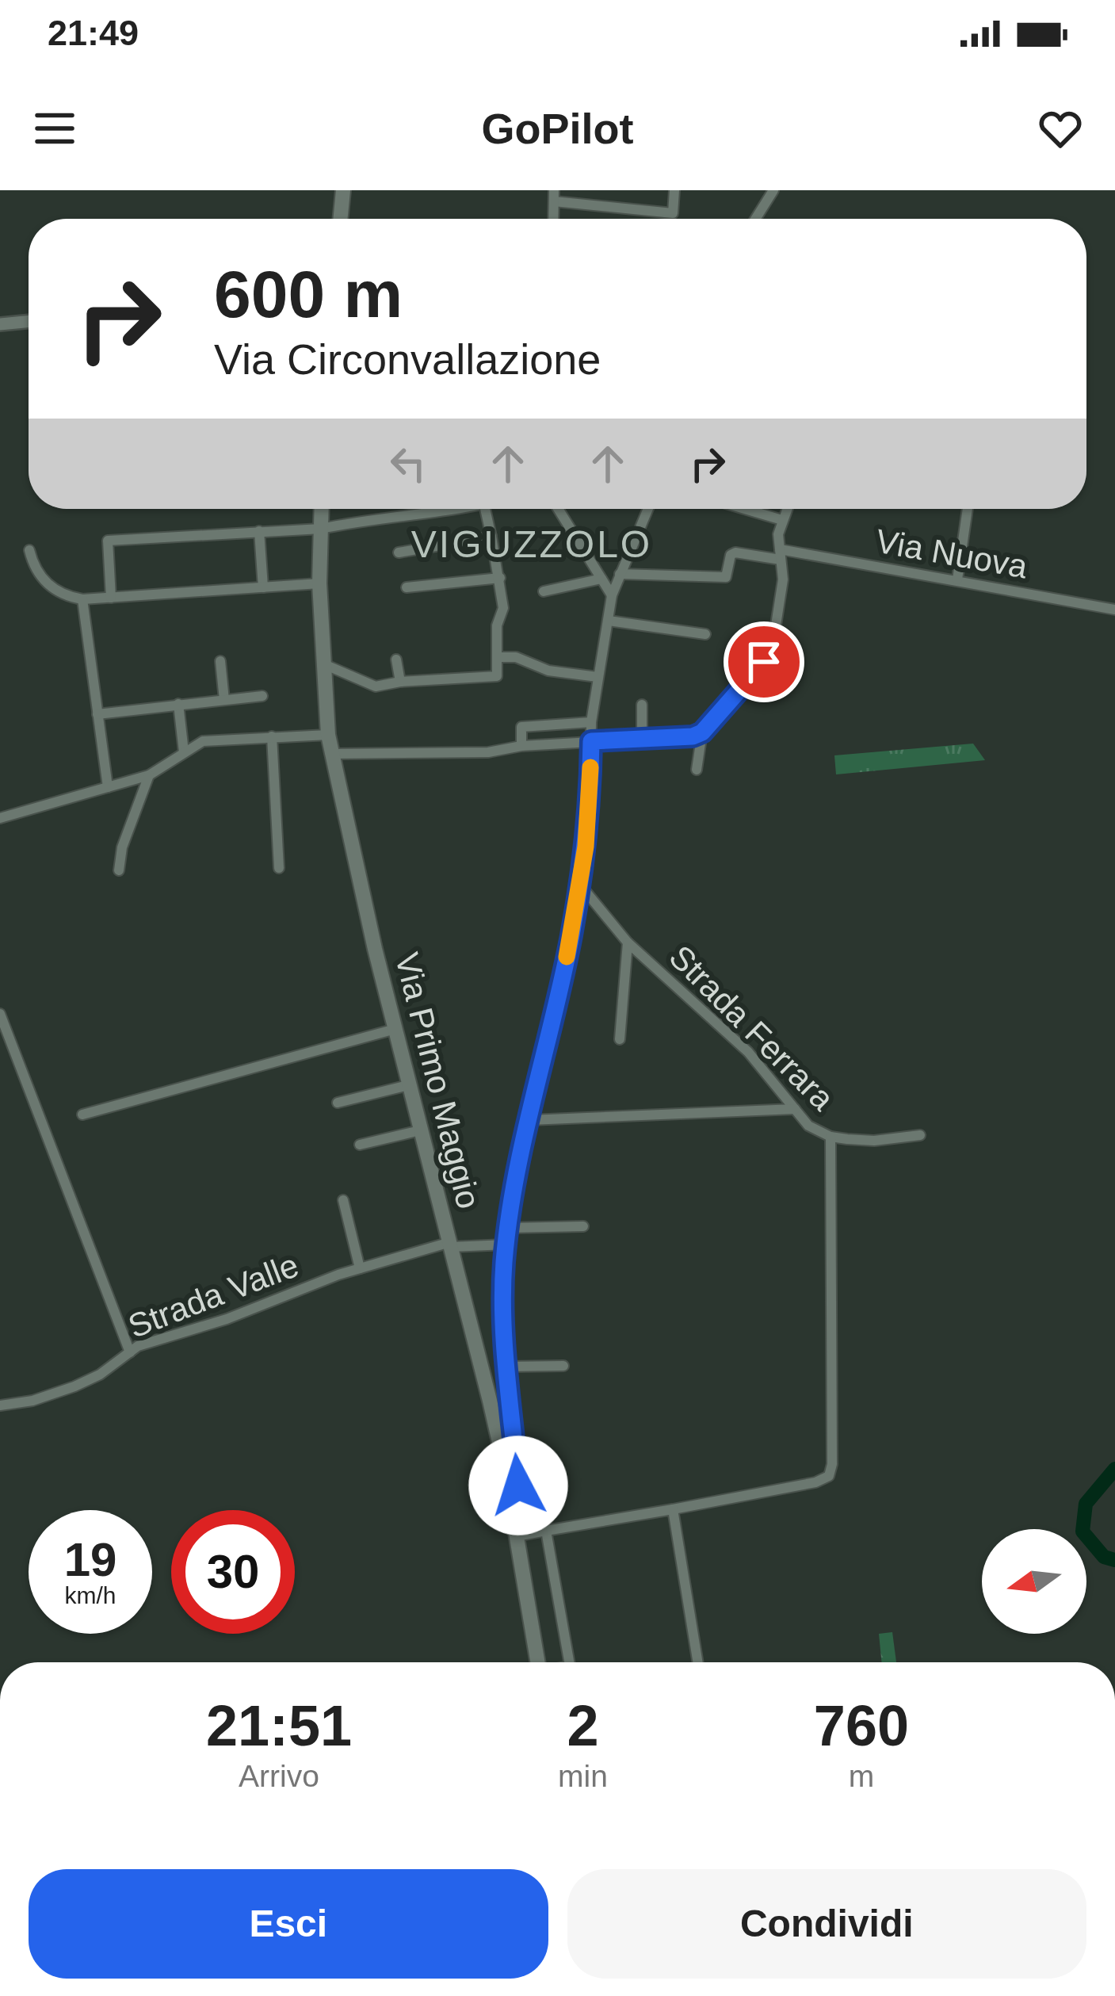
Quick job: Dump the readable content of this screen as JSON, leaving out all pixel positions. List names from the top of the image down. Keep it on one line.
{"streets":{"main road":["Via Primo Maggio"],"street":["Via Nuova","Strada Ferrara","Strada Valle"]},"crossings":[["Via Primo Maggio","Strada Valle"]],"districts":["VIGUZZOLO"],"north":"left","page":{"status":"21:49","header":"GoPilot","turn":["600 m","Via Circonvallazione"],"speed":"19 km/h","limit":"30","eta":["21:51","Arrivo","2","min","760","m"],"buttons":["Esci","Condividi"]}}
